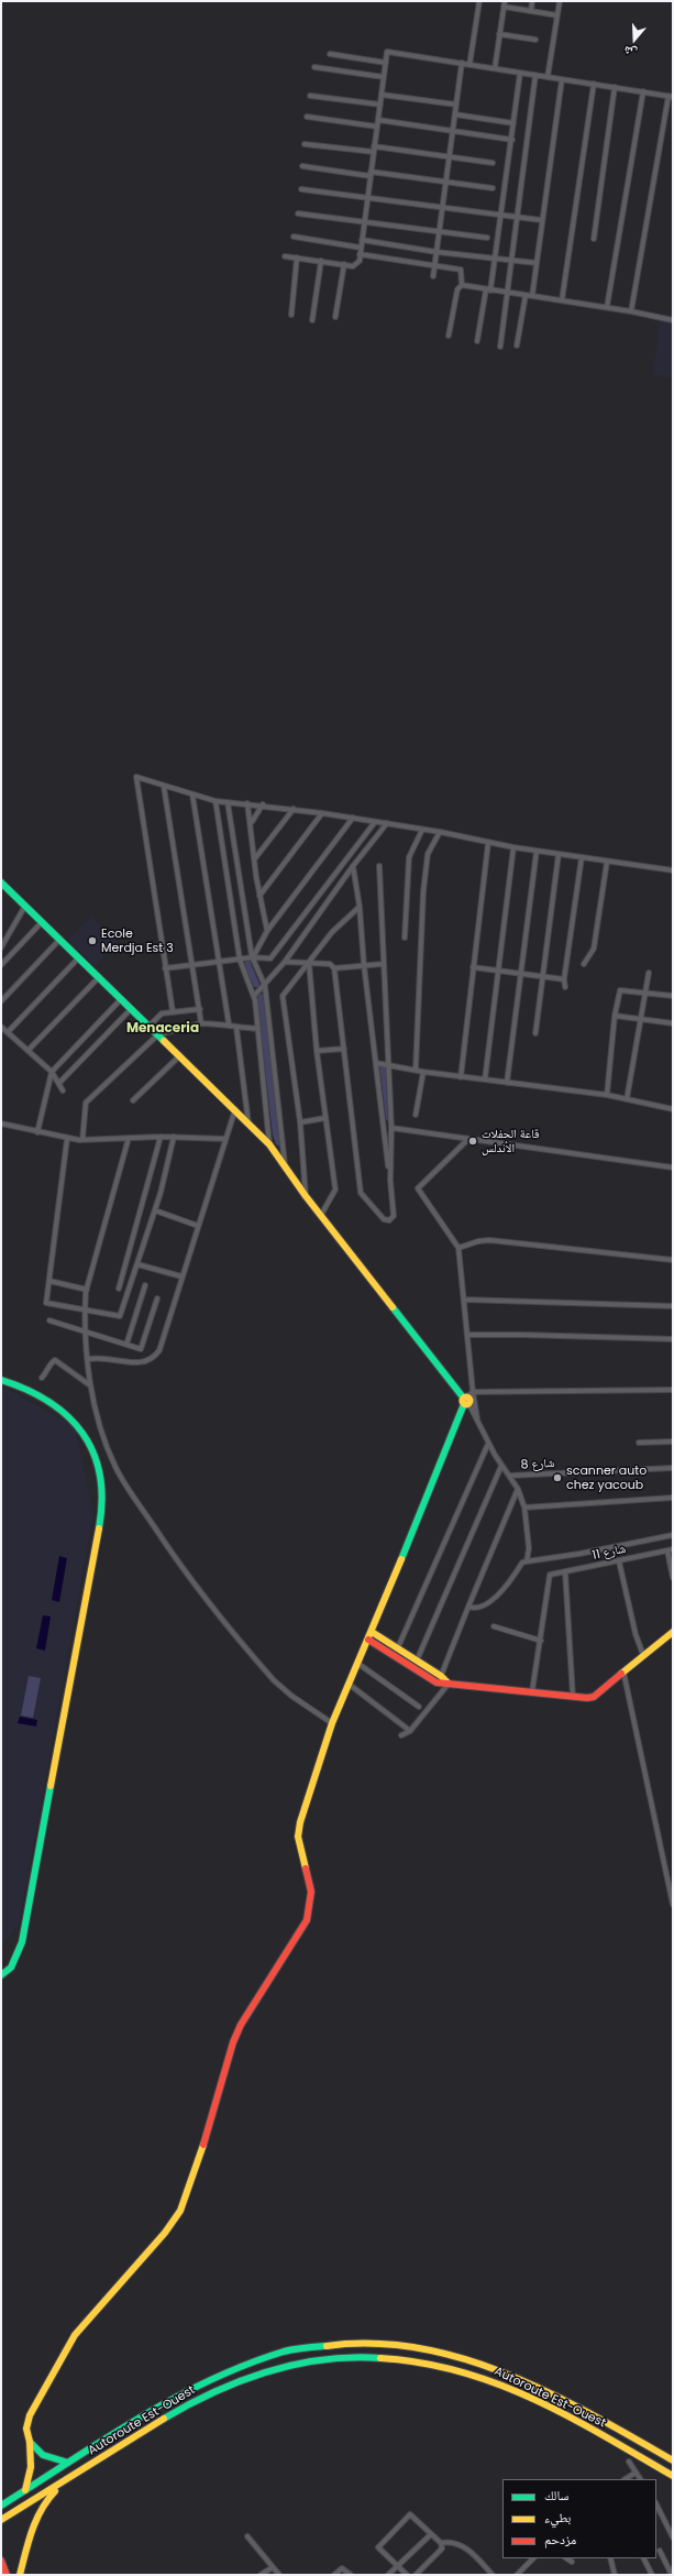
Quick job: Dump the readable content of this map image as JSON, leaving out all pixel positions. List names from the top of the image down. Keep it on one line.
{"streets":{"main road":["Autoroute Est-Ouest"],"street":["شارع 8","شارع 11"]},"districts":["Menaceria"],"places":["Ecole Merdja Est 3","قاعة الحفلات الأندلس","scanner auto chez yacoub"],"legend":["سالك","بطيء","مزدحم"],"north":"bottom"}
